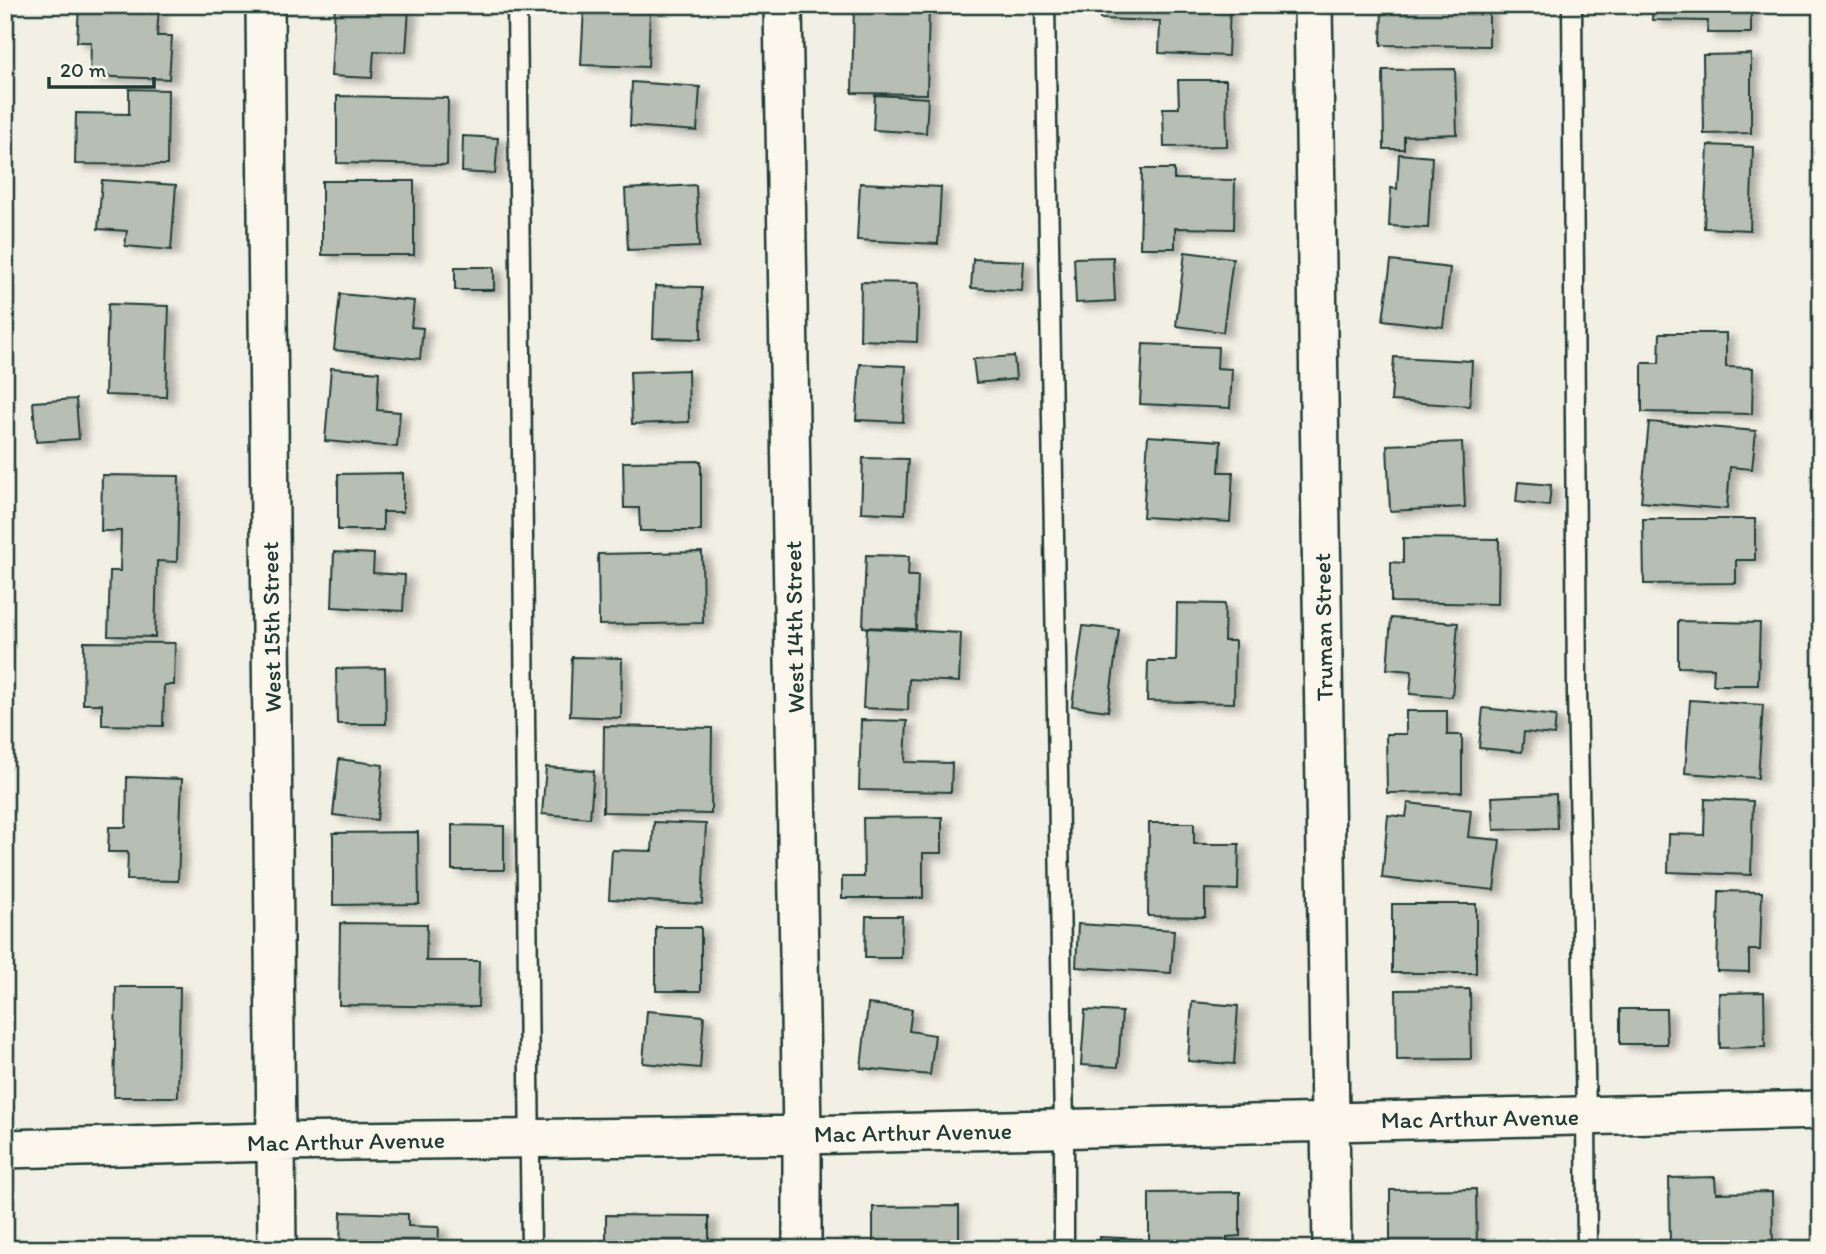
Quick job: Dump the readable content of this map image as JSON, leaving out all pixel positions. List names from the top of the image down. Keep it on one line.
{"streets":{"street":["West 15th Street","West 14th Street","Truman Street","Mac Arthur Avenue"]},"crossings":[["West 15th Street","Mac Arthur Avenue"],["West 14th Street","Mac Arthur Avenue"],["Truman Street","Mac Arthur Avenue"]],"scale_bar":"20 m"}
